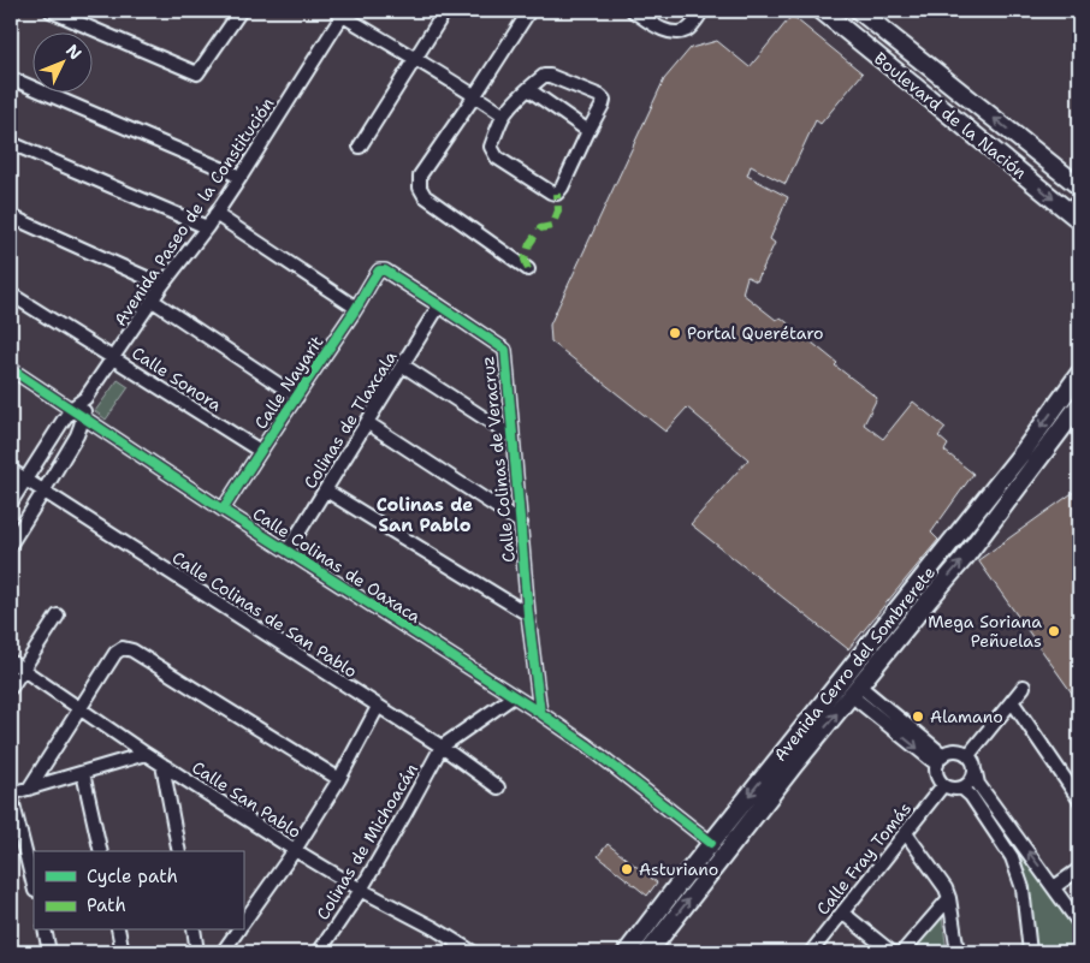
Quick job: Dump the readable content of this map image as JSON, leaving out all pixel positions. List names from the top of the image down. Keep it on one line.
{"streets":{"main road":["Boulevard de la Nación","Avenida Cerro del Sombrerete"],"street":["Avenida Paseo de la Constitución","Calle Sonora","Calle Nayarit","Colinas de Tlaxcala","Calle Colinas de Veracruz","Calle Colinas de Oaxaca","Calle Colinas de San Pablo","Calle San Pablo","Colinas de Michoacán","Calle Fray Tomás"]},"crossings":[["Avenida Paseo de la Constitución","Calle Sonora"],["Avenida Paseo de la Constitución","Calle Colinas de Oaxaca"],["Avenida Paseo de la Constitución","Calle Colinas de San Pablo"],["Calle Sonora","Calle Nayarit"],["Calle Nayarit","Calle Colinas de Veracruz"],["Calle Nayarit","Calle Colinas de Oaxaca"],["Colinas de Tlaxcala","Calle Colinas de Veracruz"],["Colinas de Tlaxcala","Calle Colinas de Oaxaca"],["Calle Colinas de Veracruz","Calle Colinas de Oaxaca"],["Calle Colinas de Oaxaca","Avenida Cerro del Sombrerete"],["Calle Colinas de San Pablo","Colinas de Michoacán"],["Calle San Pablo","Colinas de Michoacán"]],"districts":["Colinas de San Pablo"],"places":["Portal Querétaro","Mega Soriana Peñuelas","Alamano","Asturiano"],"legend":["Cycle path","Path"],"north":"top right"}
